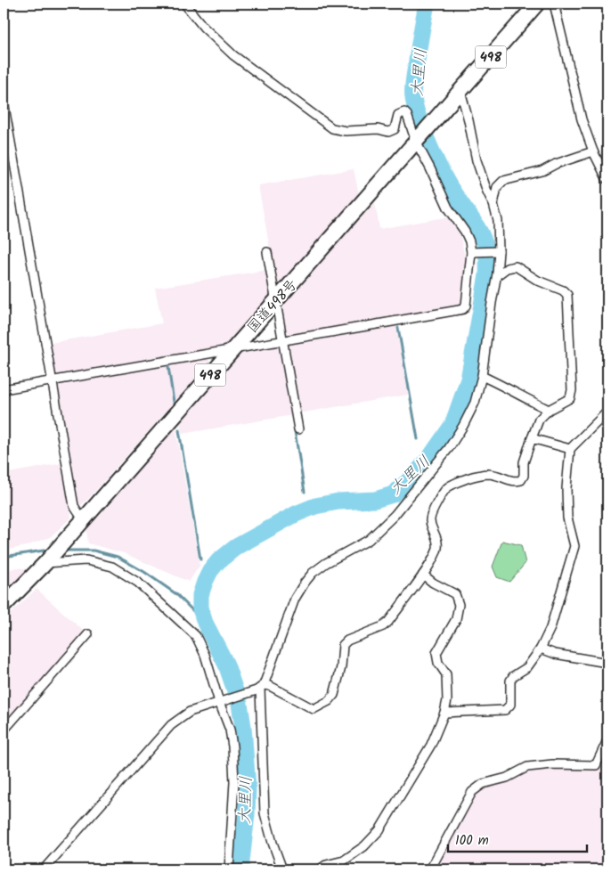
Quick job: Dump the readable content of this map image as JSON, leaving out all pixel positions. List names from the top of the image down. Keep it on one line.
{"streets":{"highway":["498","国道498号"]},"water":["大里川"],"scale_bar":"100 m"}
